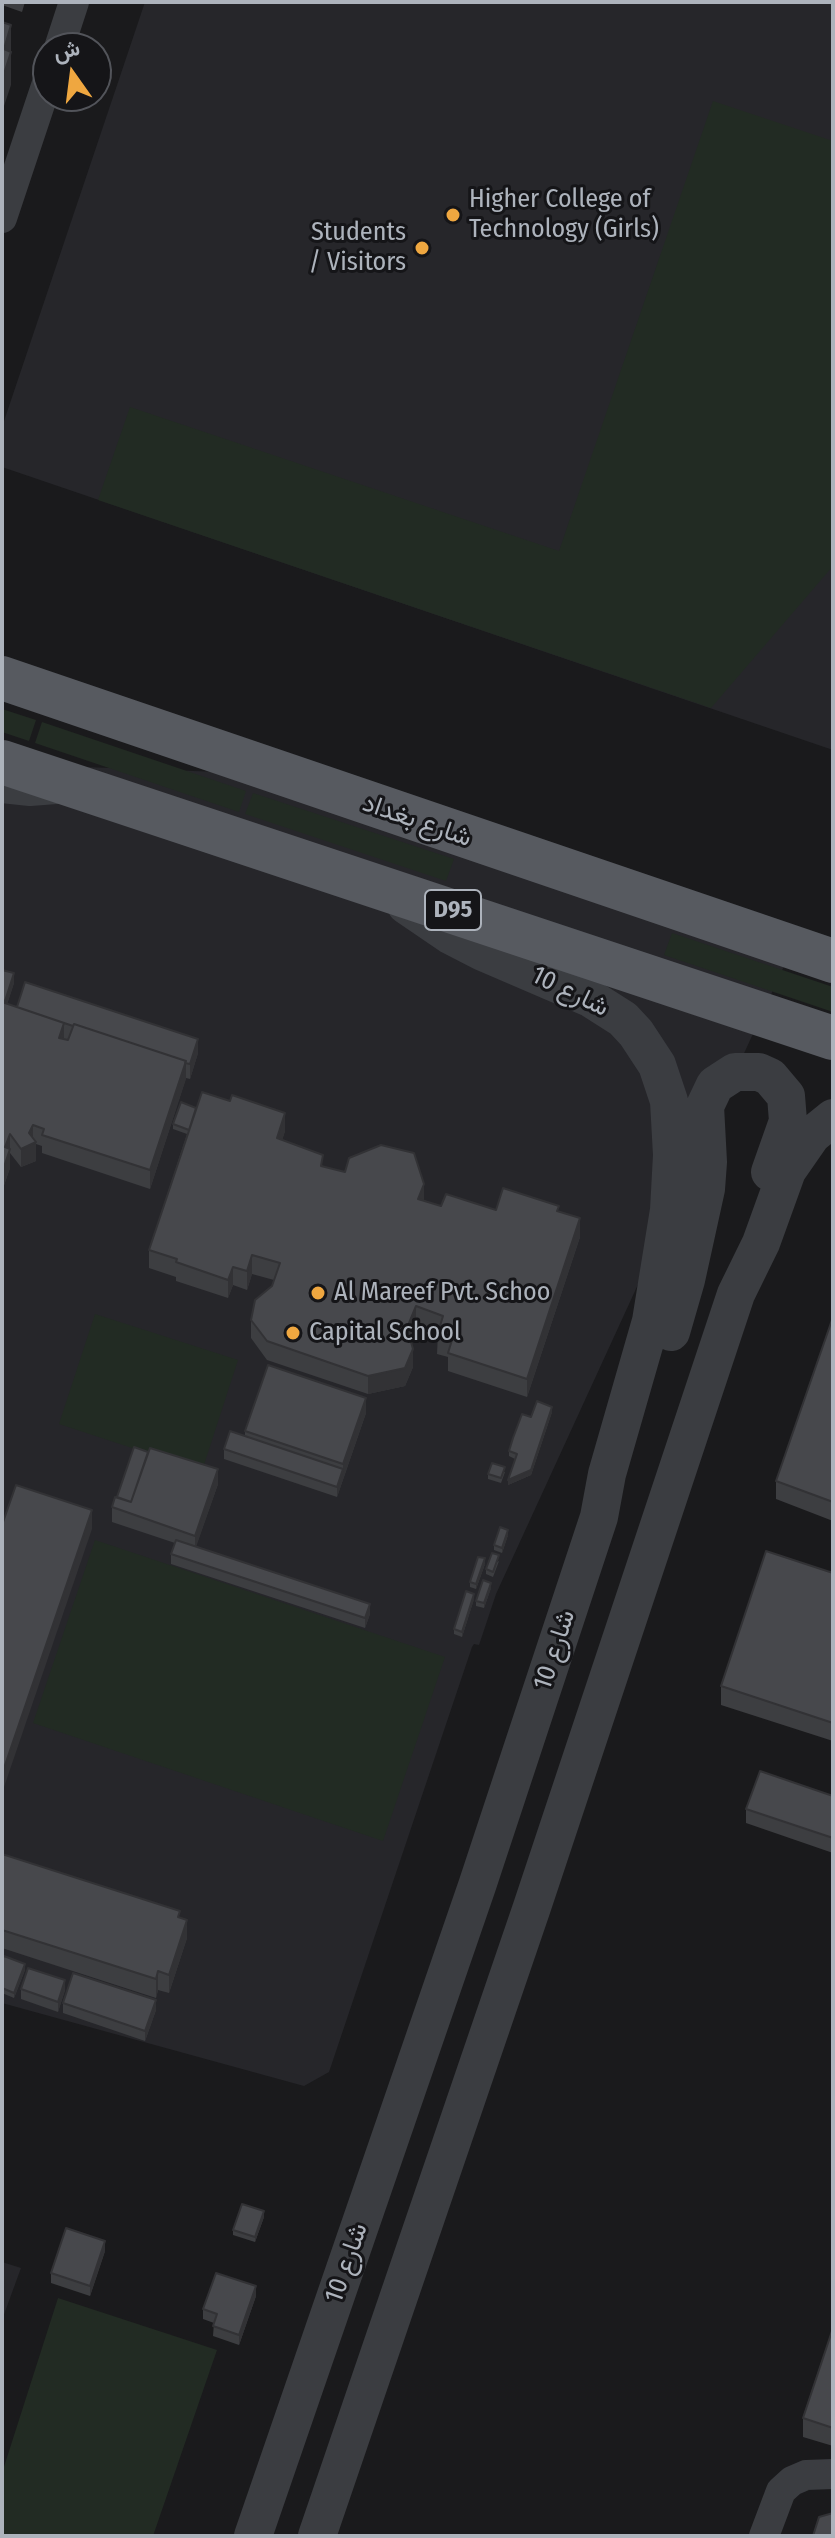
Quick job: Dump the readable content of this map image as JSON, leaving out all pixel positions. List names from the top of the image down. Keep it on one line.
{"streets":{"main road":["شارع بغداد","D95"],"street":["شارع 10"]},"crossings":[["D95","شارع 10"]],"places":["Higher College of Technology (Girls)","Students / Visitors","Al Mareef Pvt. Schoo","Capital School"],"north":"top"}
